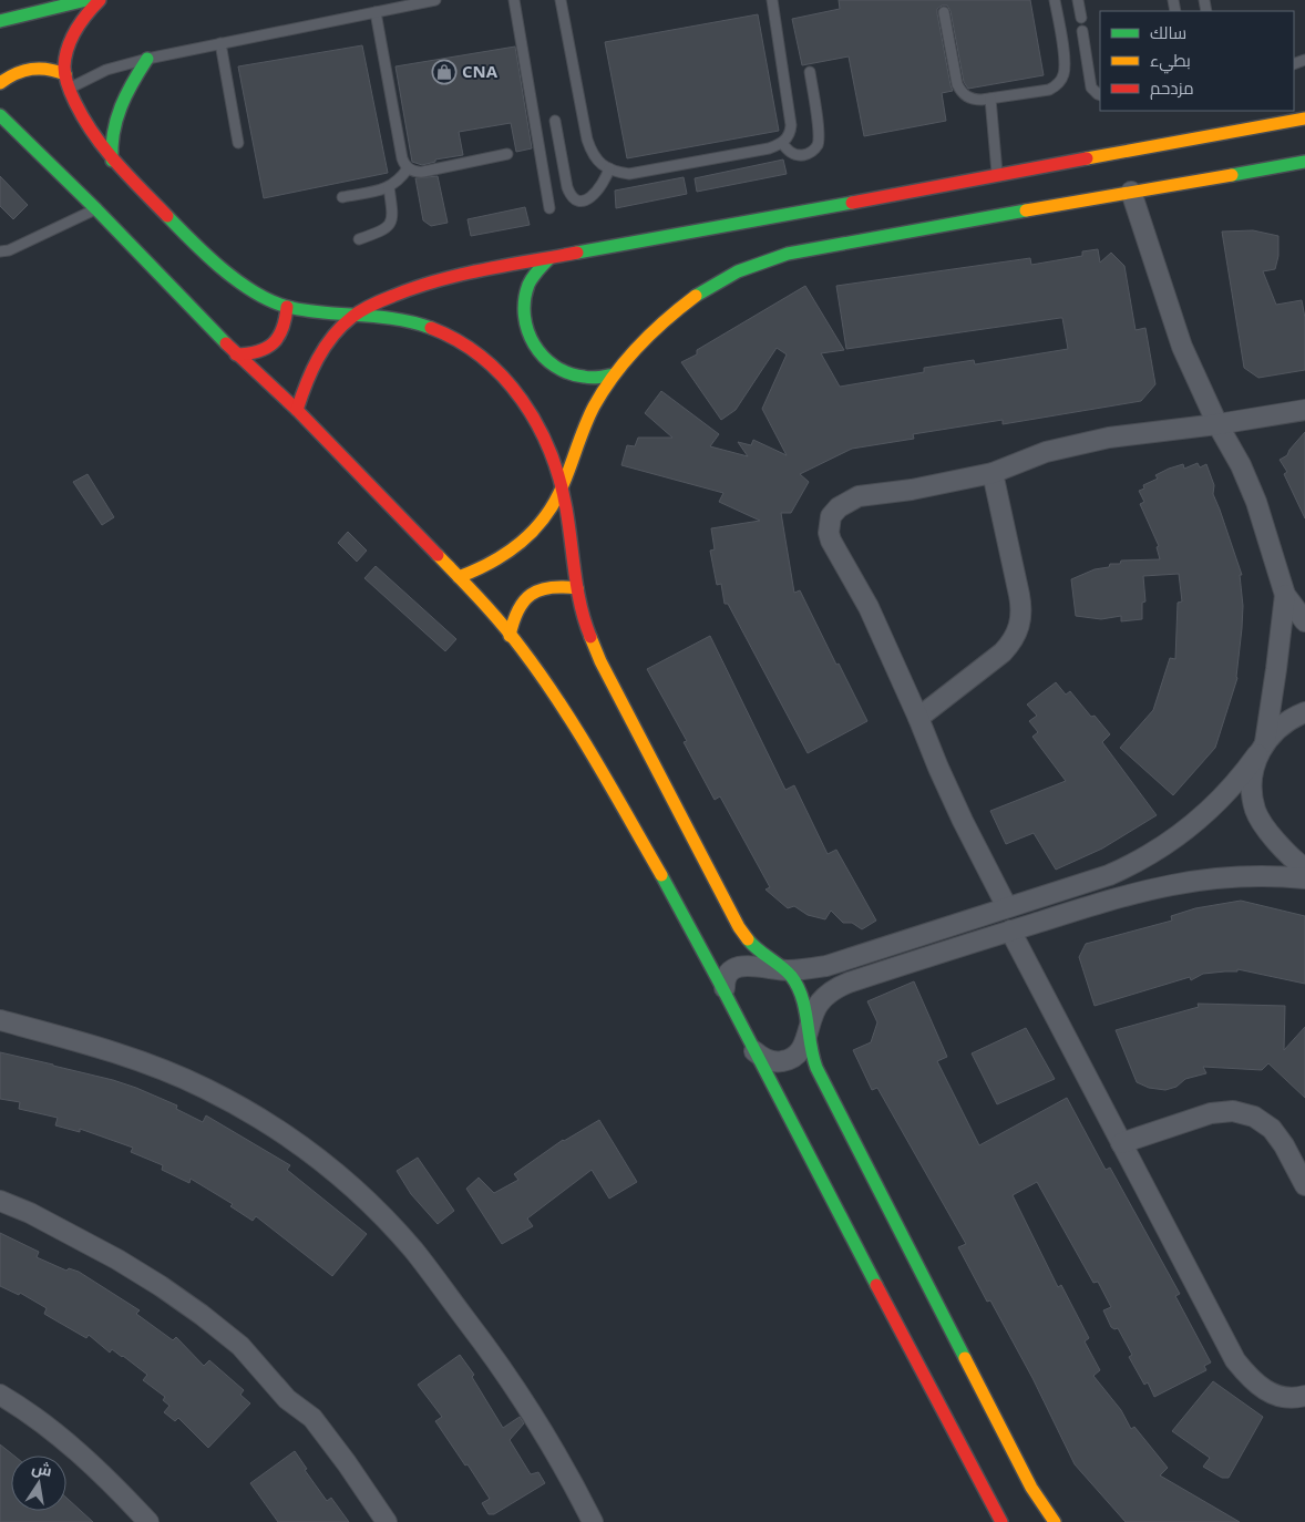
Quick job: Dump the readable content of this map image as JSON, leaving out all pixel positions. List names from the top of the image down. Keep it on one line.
{"places":{"shop":["CNA"]},"legend":["سالك","بطيء","مزدحم"],"north":"top"}
